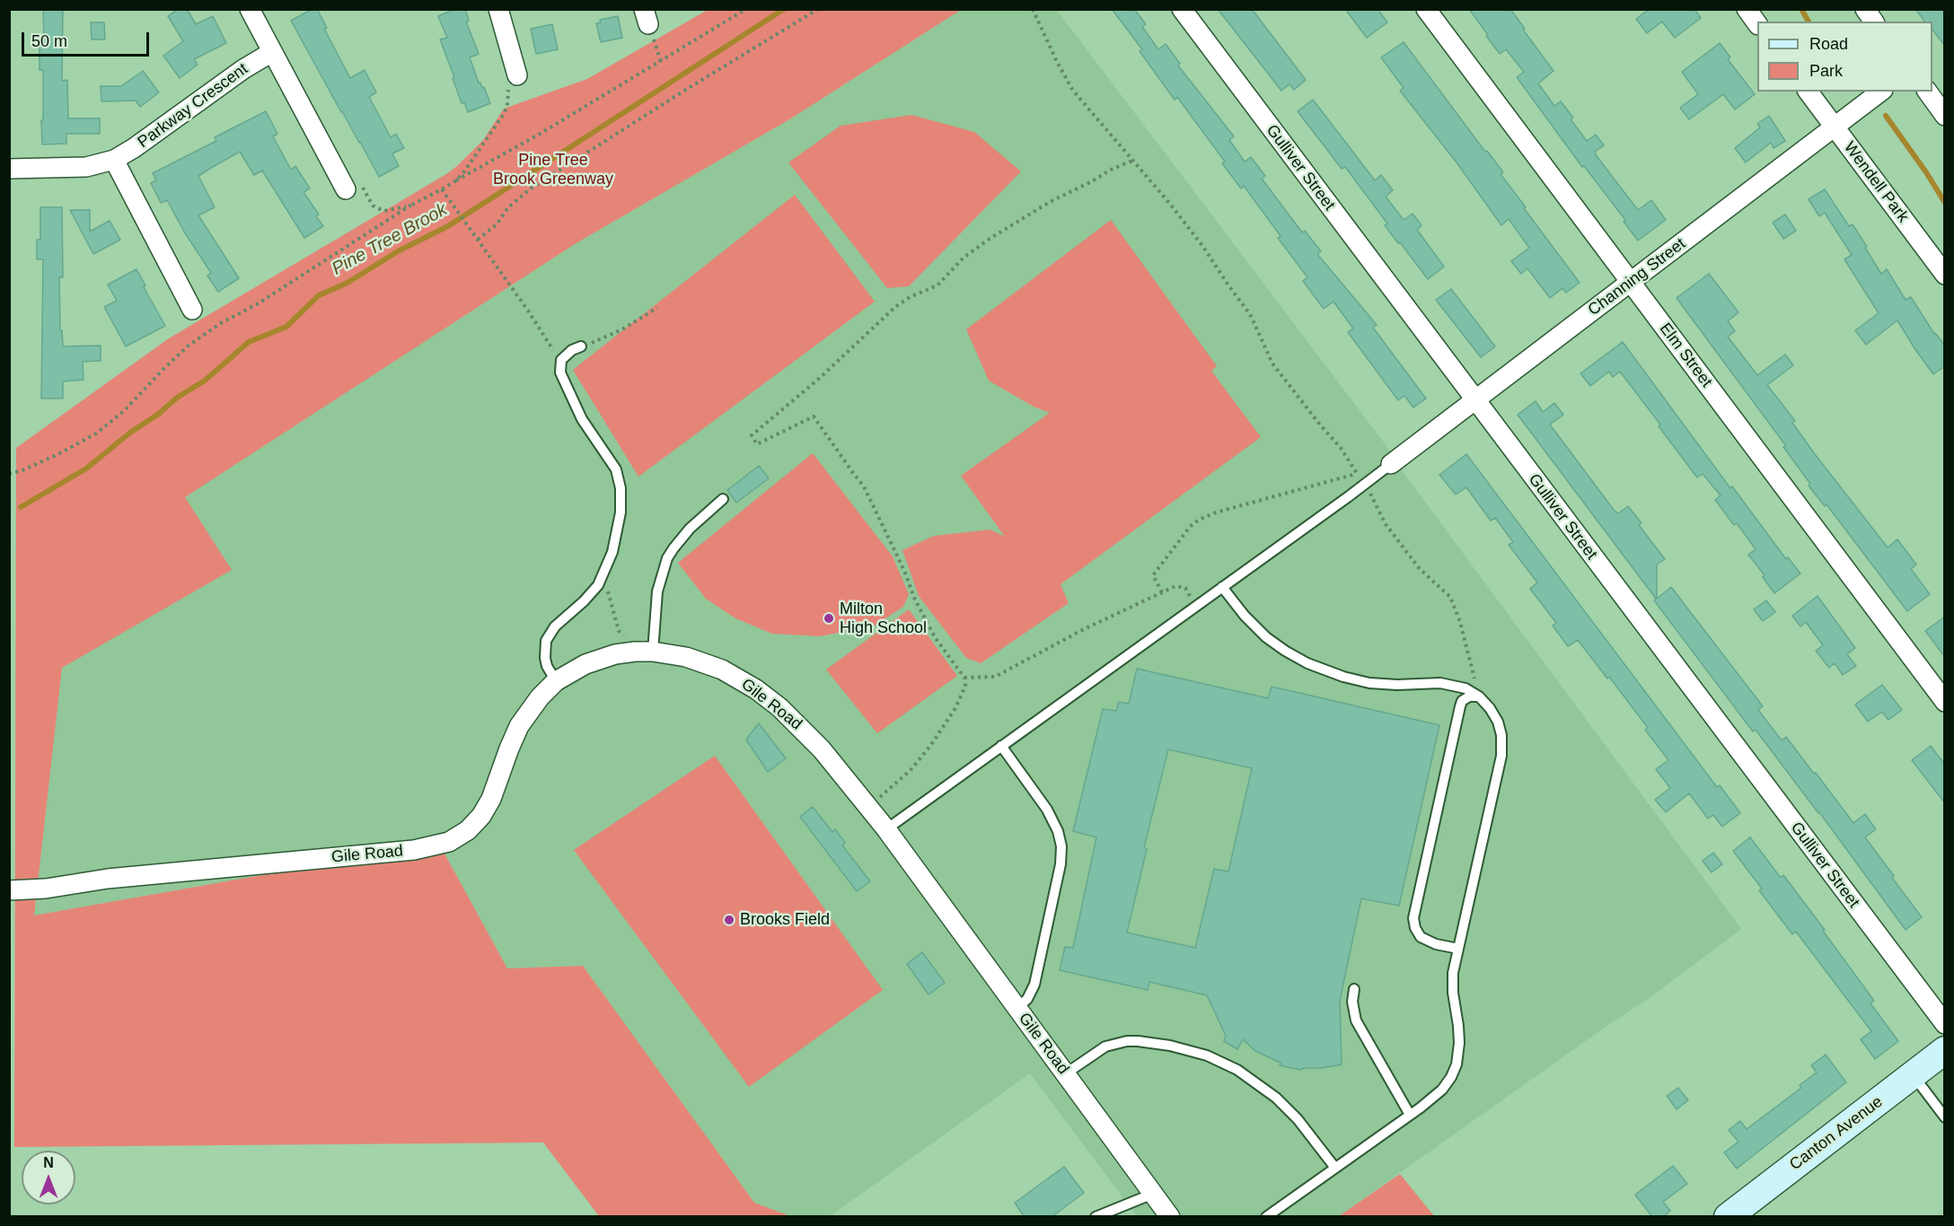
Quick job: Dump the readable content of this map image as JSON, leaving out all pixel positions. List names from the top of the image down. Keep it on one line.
{"streets":{"main road":["Canton Avenue"],"street":["Parkway Crescent","Gulliver Street","Wendell Park","Channing Street","Elm Street","Gile Road"]},"crossings":[["Gulliver Street","Channing Street"],["Wendell Park","Channing Street"],["Channing Street","Elm Street"]],"water":["Pine Tree Brook"],"parks":["Pine Tree Brook Greenway"],"places":["Milton High School","Brooks Field"],"legend":["Road","Park"],"scale_bar":"50 m","north":"top"}
